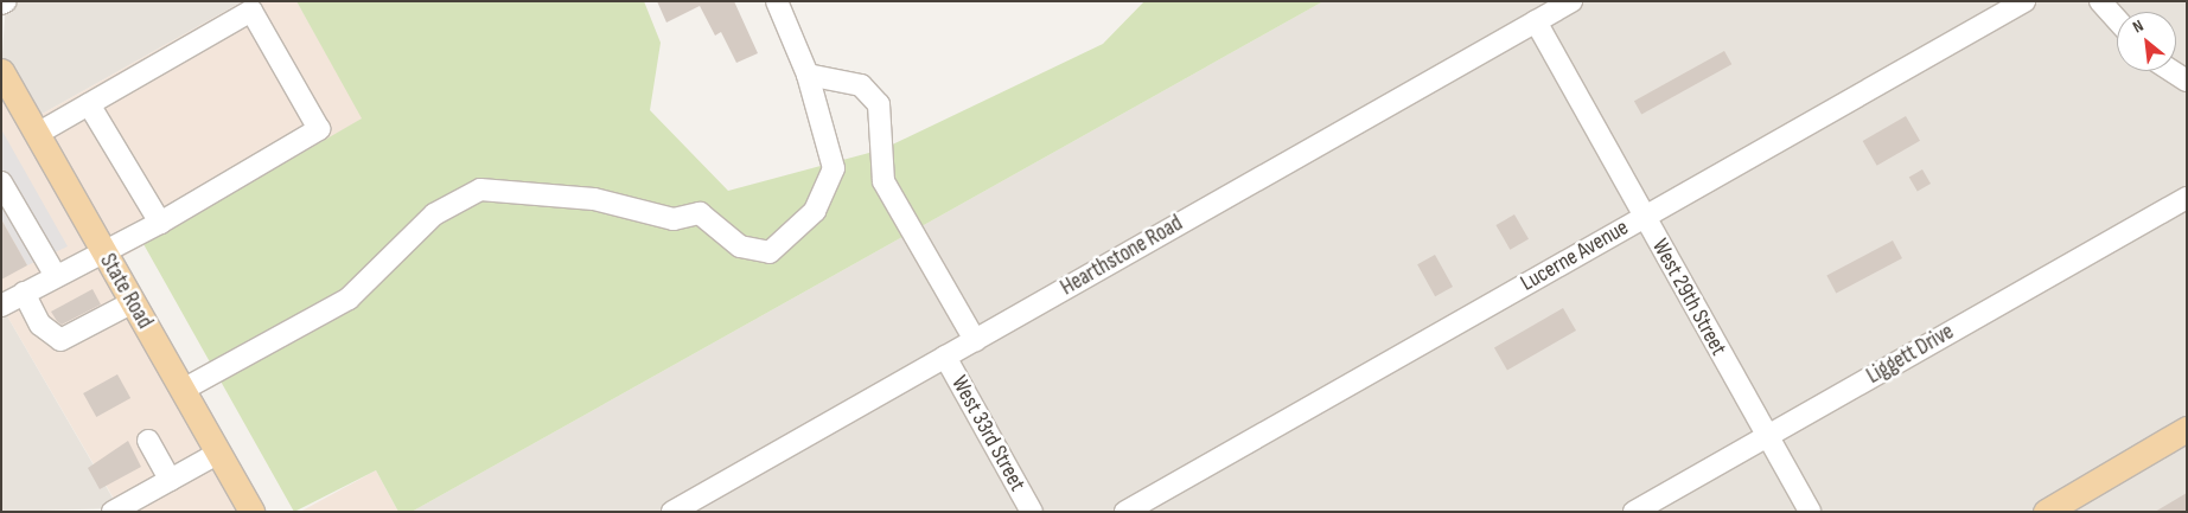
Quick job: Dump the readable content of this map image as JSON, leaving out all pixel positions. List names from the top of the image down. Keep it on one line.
{"streets":{"main road":["State Road"],"street":["Hearthstone Road","Lucerne Avenue","West 29th Street","Liggett Drive","West 33rd Street"]},"crossings":[["Hearthstone Road","West 29th Street"],["Hearthstone Road","West 33rd Street"],["Lucerne Avenue","West 29th Street"],["West 29th Street","Liggett Drive"]],"north":"top left"}
